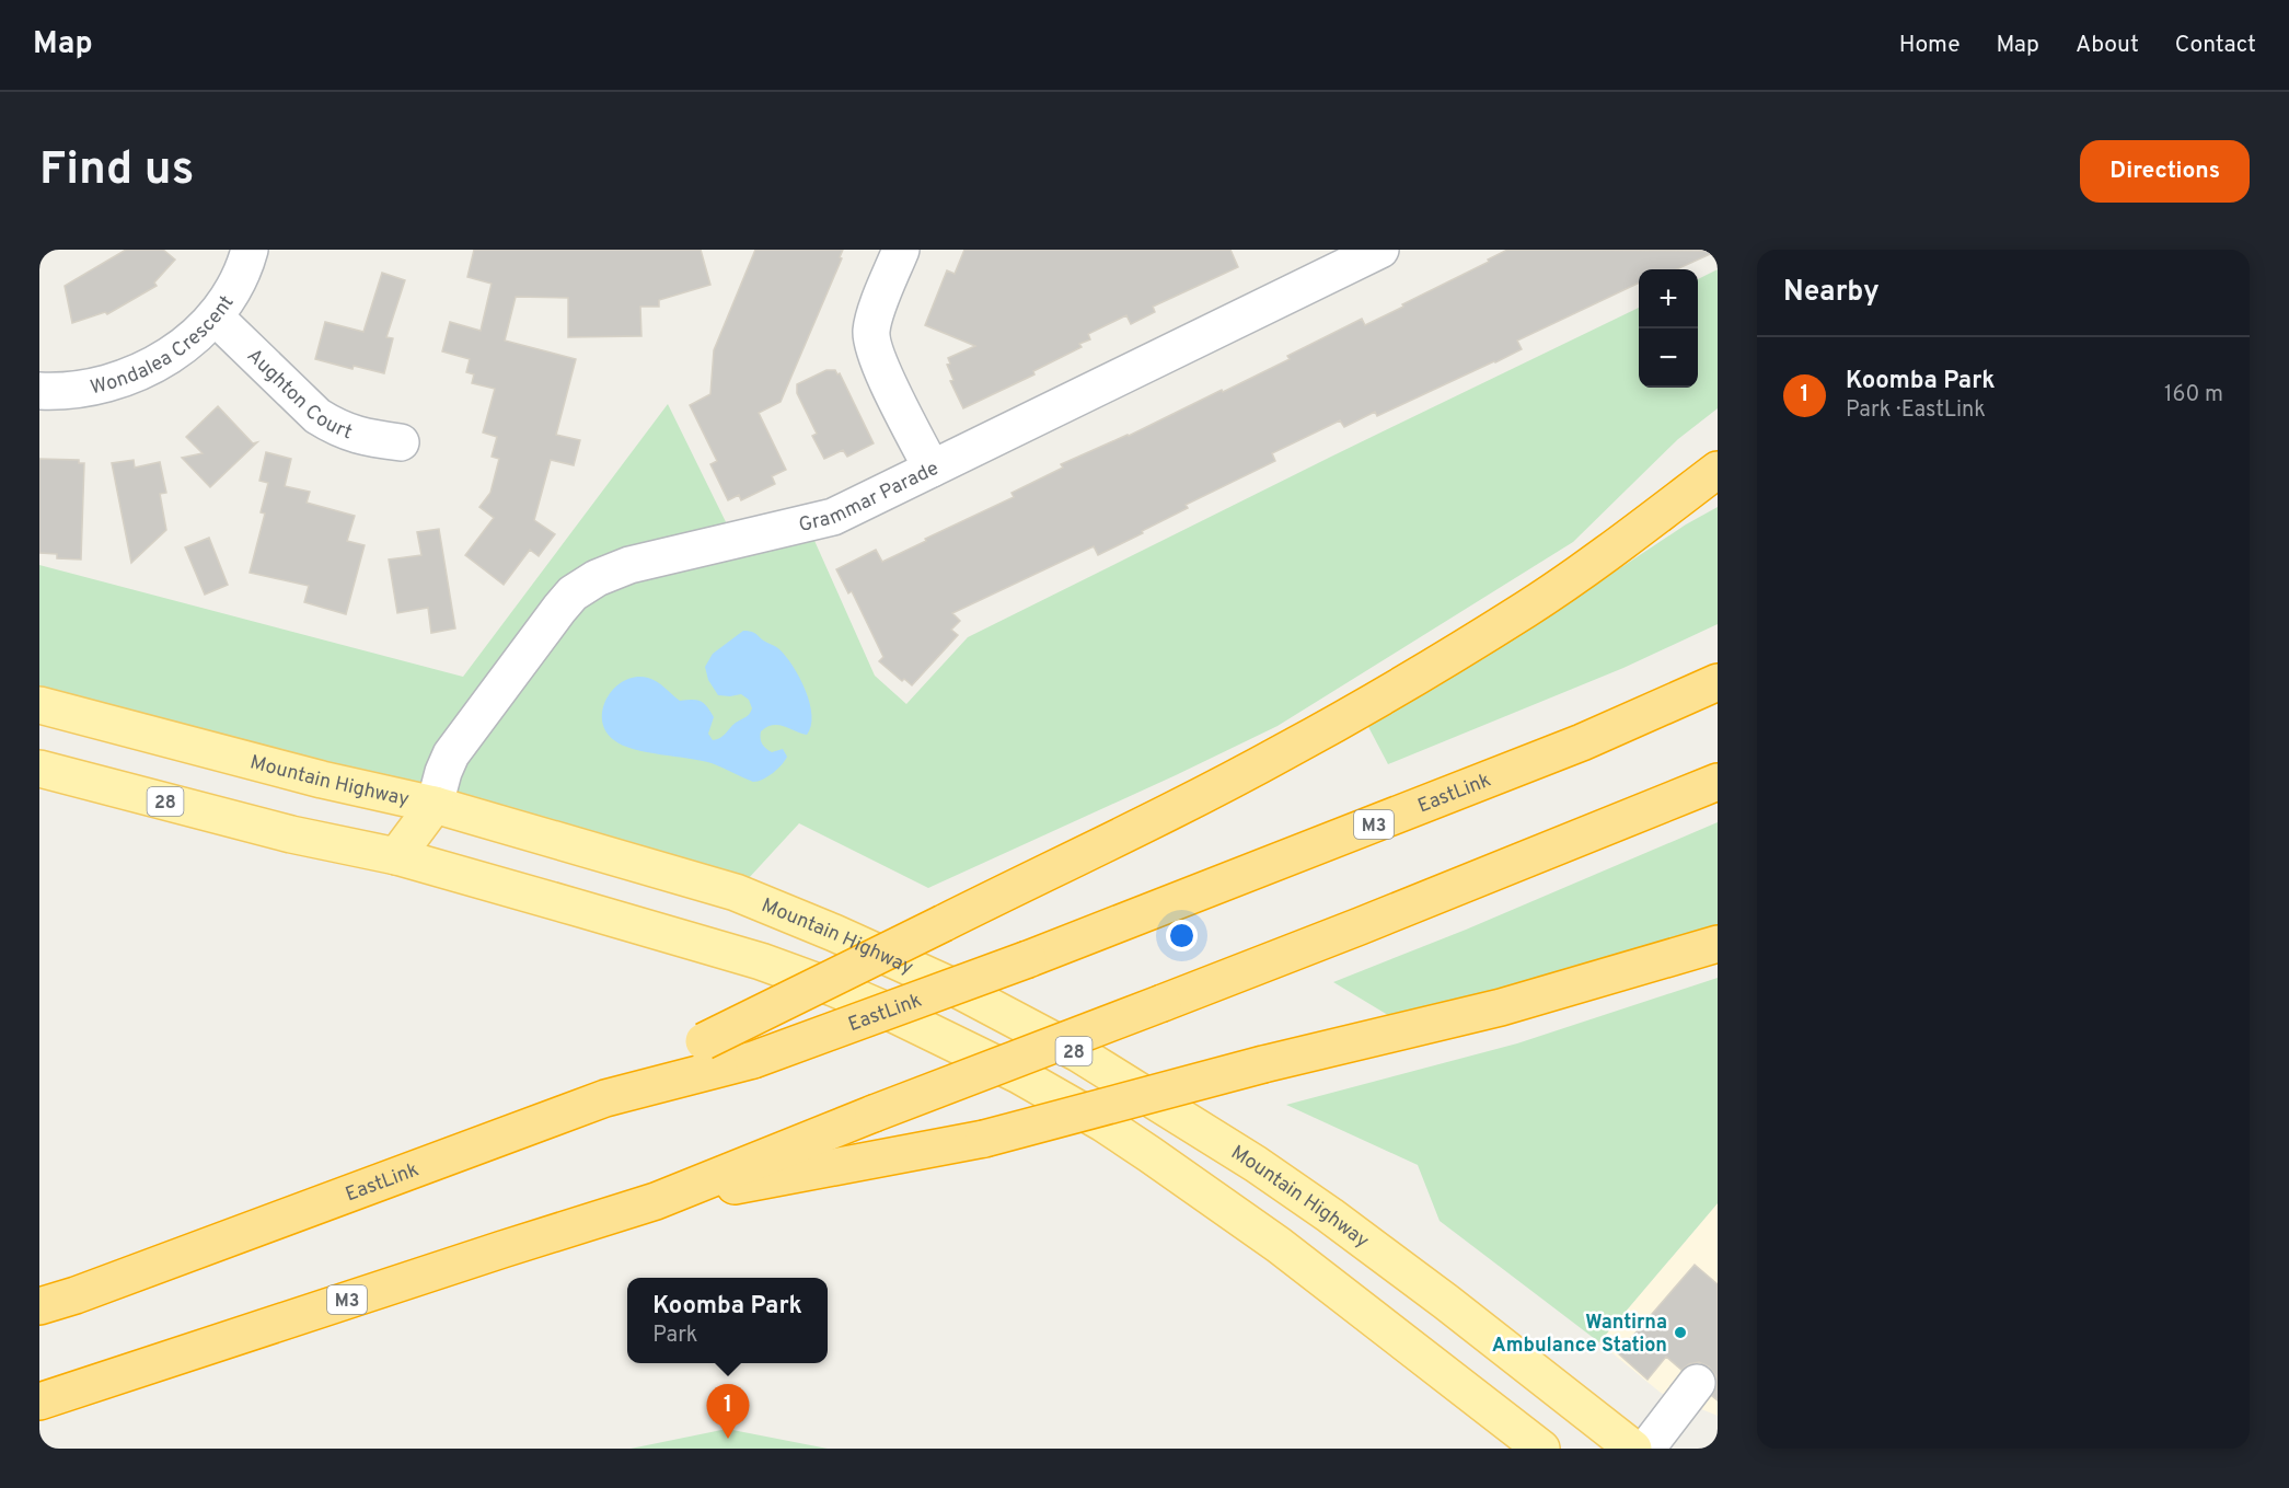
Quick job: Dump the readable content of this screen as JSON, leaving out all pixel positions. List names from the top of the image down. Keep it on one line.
{"streets":{"highway":["EastLink","M3"],"main road":["Mountain Highway","28"],"street":["Wondalea Crescent","Aughton Court","Grammar Parade"]},"crossings":[["Wondalea Crescent","Aughton Court"],["Grammar Parade","Mountain Highway"]],"places":["Wantirna Ambulance Station"],"page":{"header":"Map","nav":["Home","Map","About","Contact"],"buttons":"Directions","title":"Find us","heading":"Nearby","map_buttons":["+","−"],"list":[{"mark":"1","name":"Koomba Park","note":"Park · EastLink","value":"160 m"}],"popup":["Koomba Park","Park"],"pins":"1"}}
